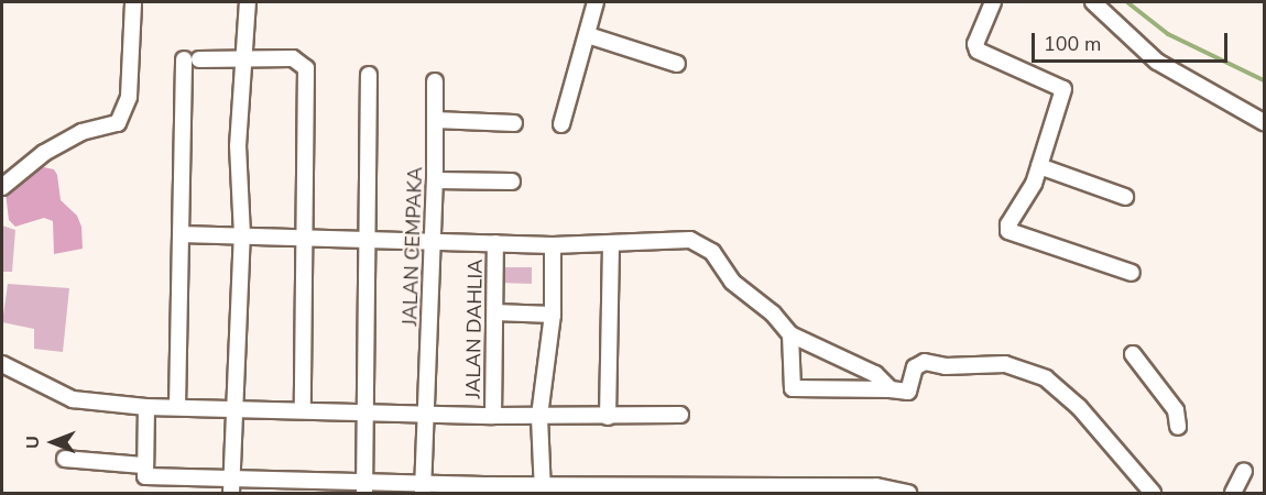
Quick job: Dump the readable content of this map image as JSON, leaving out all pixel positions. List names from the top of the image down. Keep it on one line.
{"streets":{"street":["JALAN CEMPAKA","JALAN DAHLIA"]},"scale_bar":"100 m","north":"left"}
